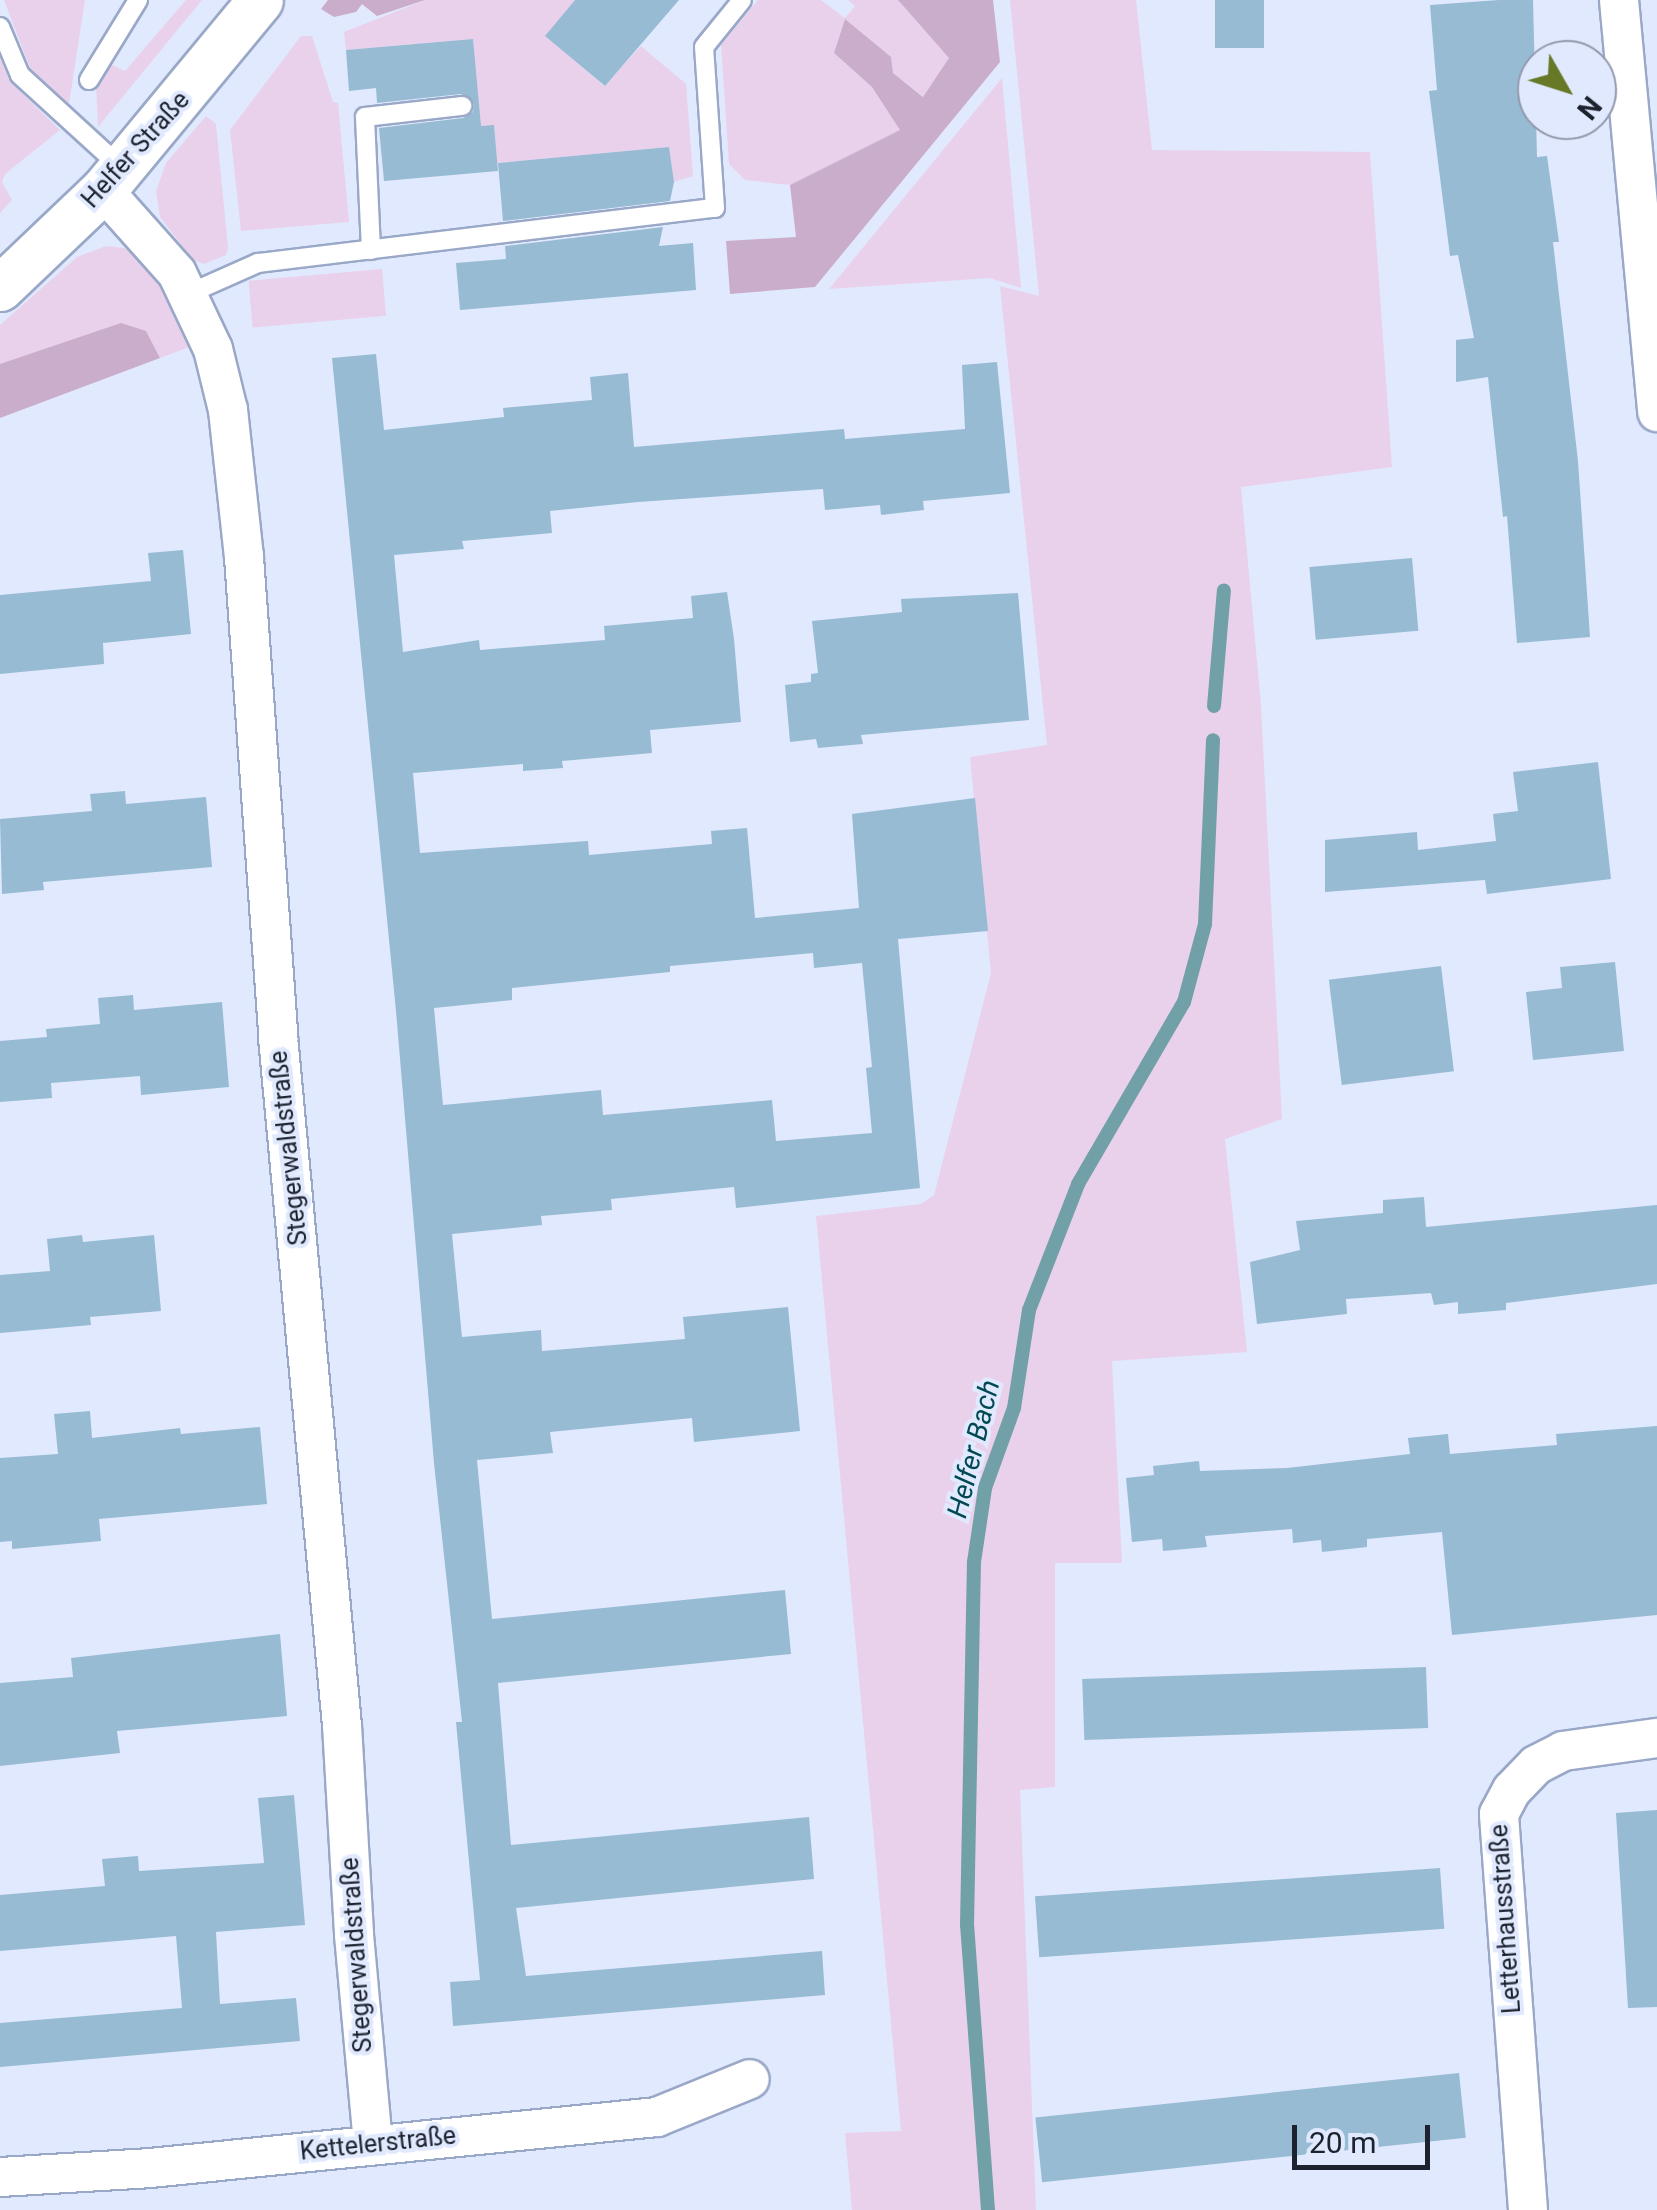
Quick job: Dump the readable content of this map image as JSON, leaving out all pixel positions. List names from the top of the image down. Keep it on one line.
{"streets":{"street":["Helfer Straße","Stegerwaldstraße","Letterhausstraße","Kettelerstraße"]},"crossings":[["Helfer Straße","Stegerwaldstraße"],["Stegerwaldstraße","Kettelerstraße"]],"water":["Helfer Bach"],"scale_bar":"20 m","north":"bottom right"}
